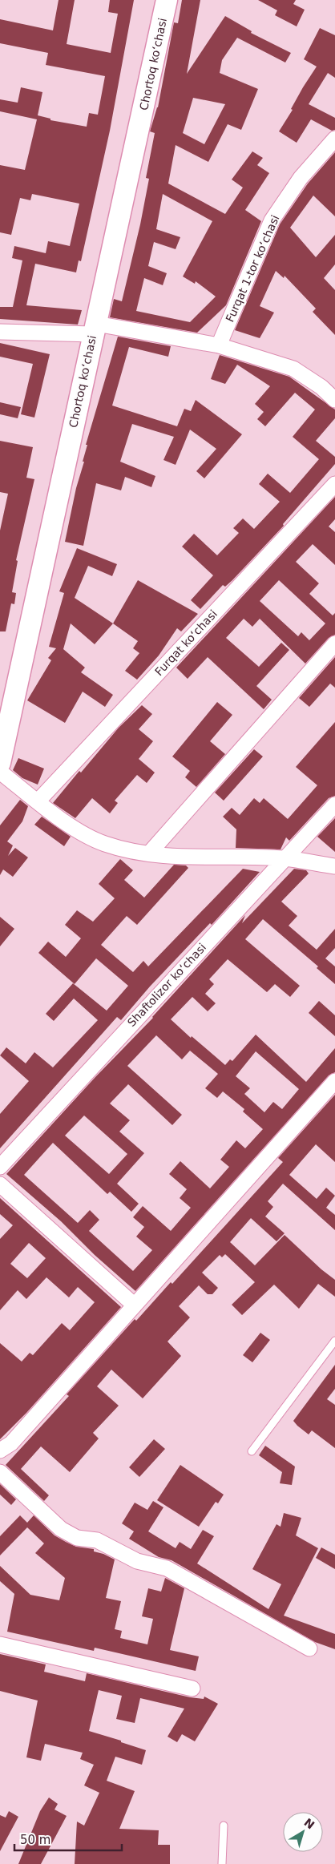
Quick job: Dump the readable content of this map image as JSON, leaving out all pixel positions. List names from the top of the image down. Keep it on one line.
{"streets":{"main road":["Chortoq koʻchasi"],"street":["Furqat 1-tor koʻchasi","Furqat koʻchasi","Shaftolizor koʻchasi"]},"scale_bar":"50 m","north":"top right"}
